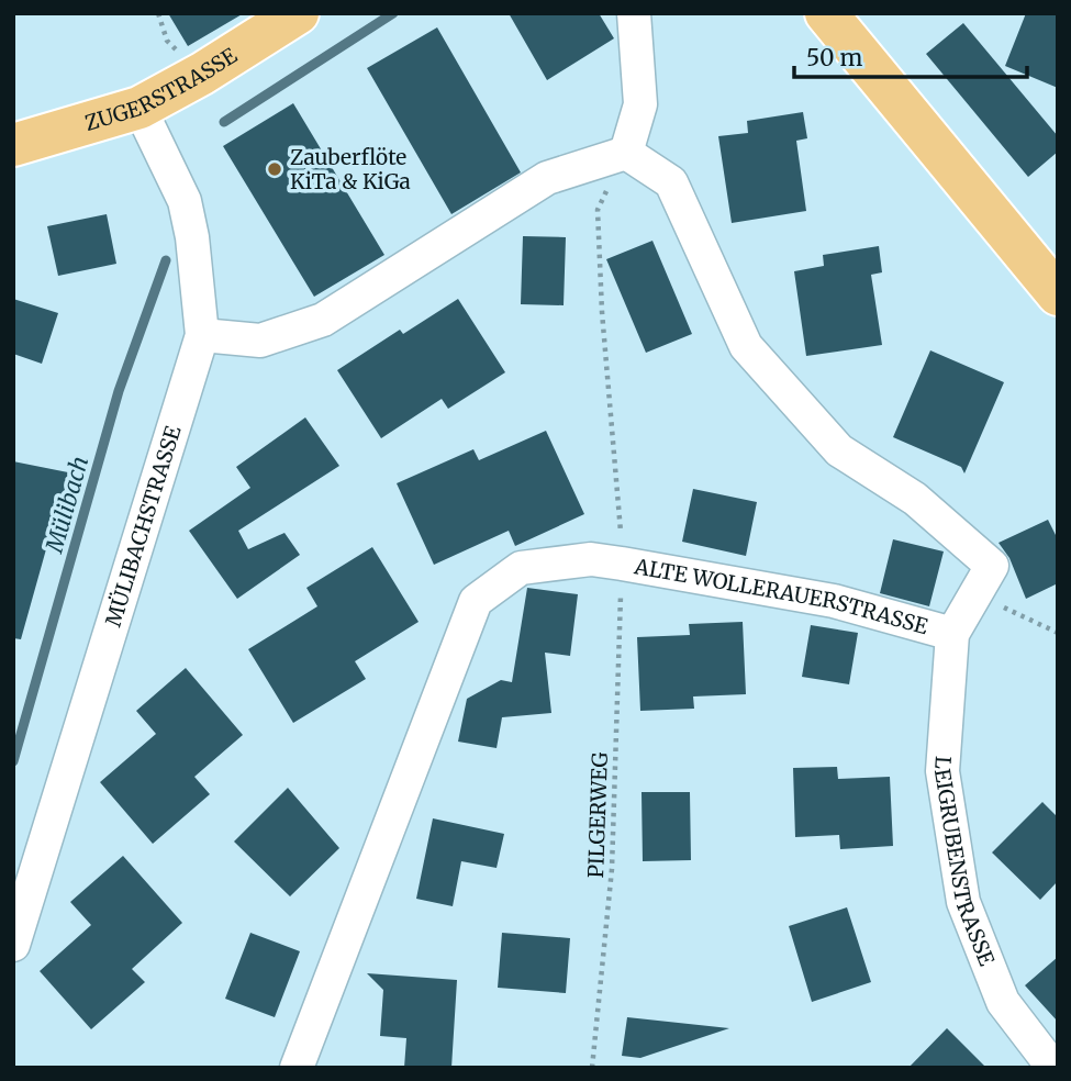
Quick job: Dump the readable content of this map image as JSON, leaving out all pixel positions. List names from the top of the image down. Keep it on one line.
{"streets":{"main road":["ZUGERSTRASSE"],"street":["MÜLIBACHSTRASSE","ALTE WOLLERAUERSTRASSE","LEIGRUBENSTRASSE"],"path":["PILGERWEG"]},"crossings":[["ZUGERSTRASSE","MÜLIBACHSTRASSE"],["ALTE WOLLERAUERSTRASSE","PILGERWEG"],["ALTE WOLLERAUERSTRASSE","LEIGRUBENSTRASSE"]],"water":["Mülibach"],"places":["Zauberflöte KiTa & KiGa"],"scale_bar":"50 m"}
